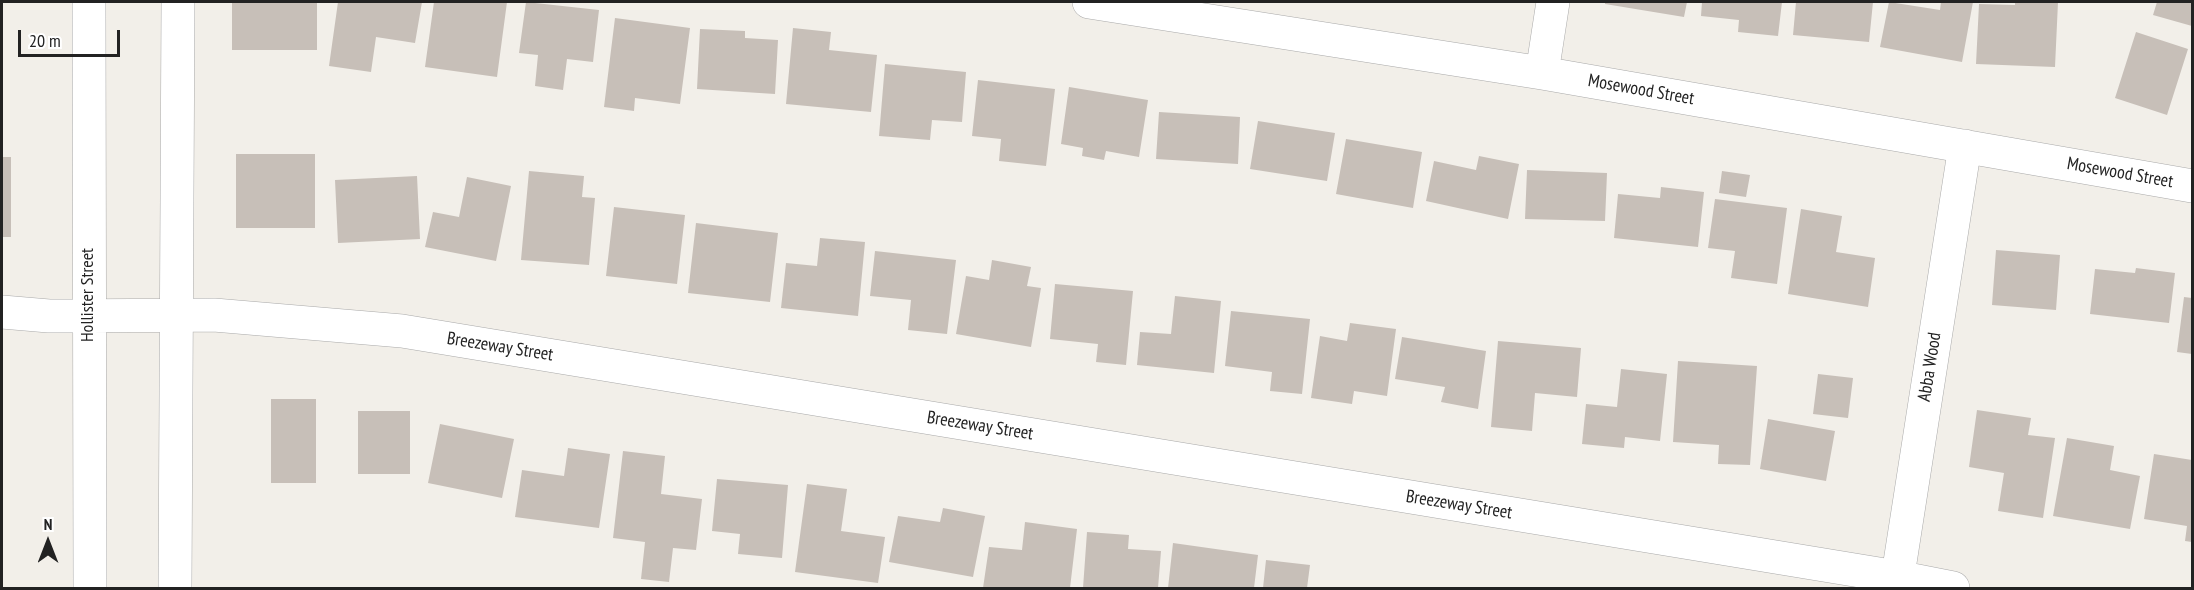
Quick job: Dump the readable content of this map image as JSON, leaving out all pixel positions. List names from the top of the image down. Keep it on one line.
{"streets":{"street":["Mosewood Street","Hollister Street","Breezeway Street","Abba Wood"]},"crossings":[["Mosewood Street","Abba Wood"],["Hollister Street","Breezeway Street"],["Breezeway Street","Abba Wood"]],"scale_bar":"20 m","north":"top"}
